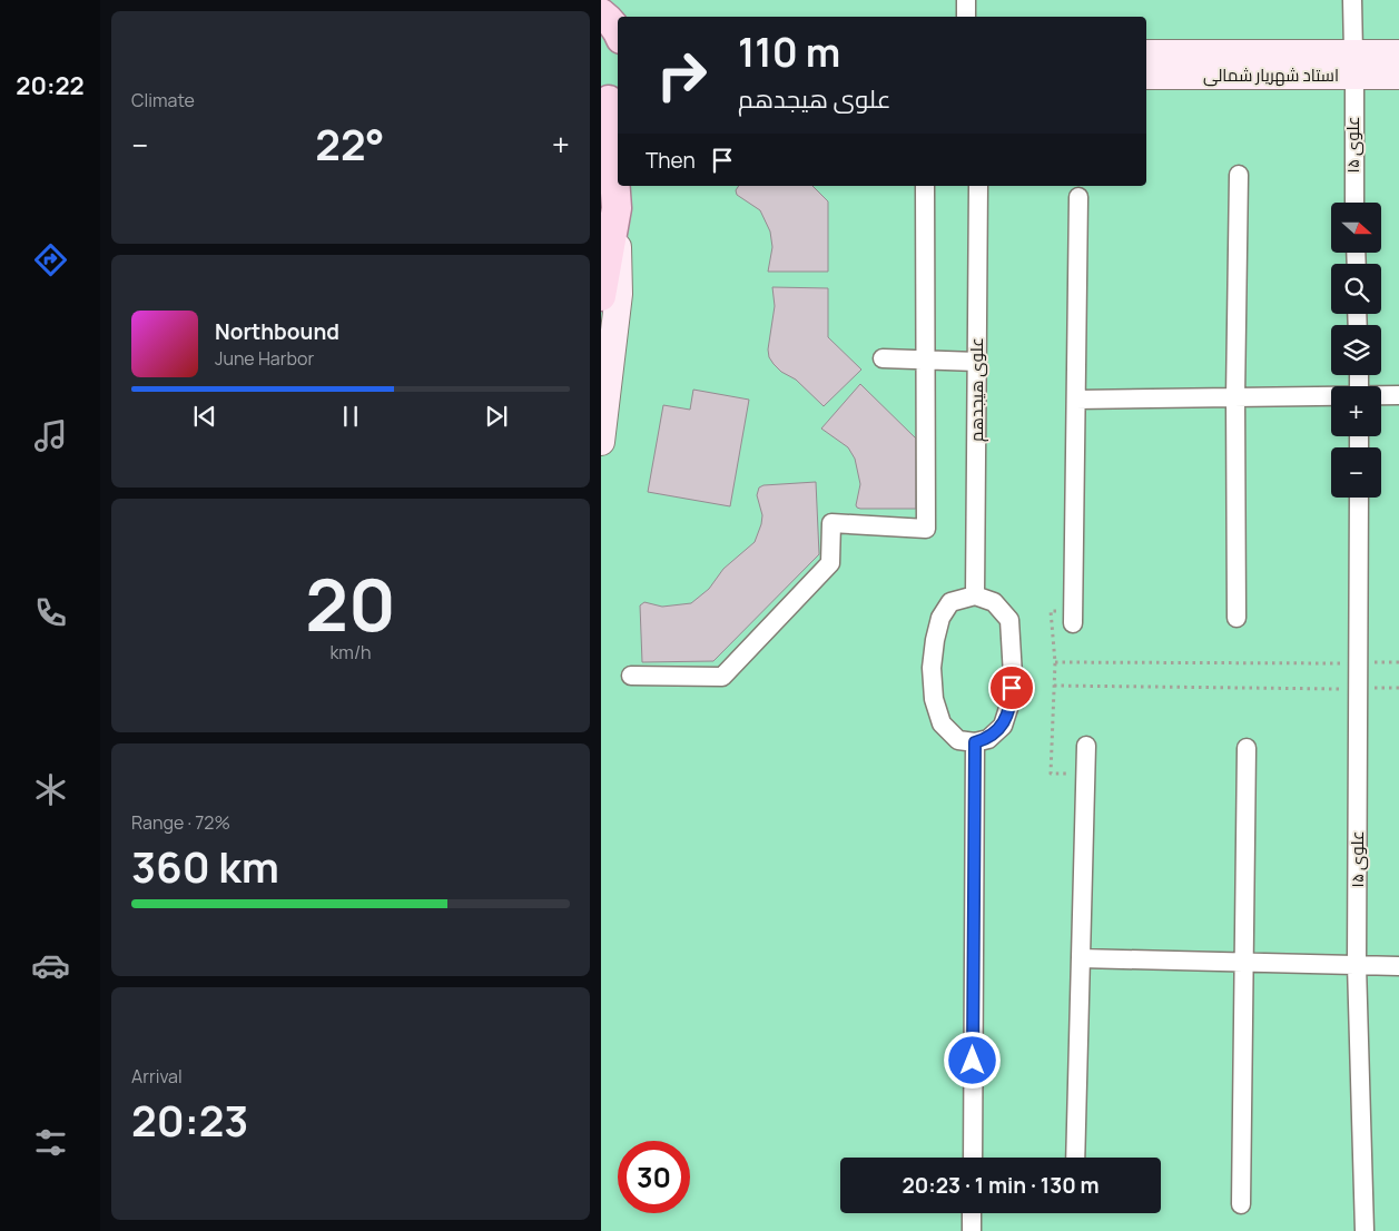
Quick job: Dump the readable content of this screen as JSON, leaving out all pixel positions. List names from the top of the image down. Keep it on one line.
{"streets":{"street":["استاد شهریار شمالی","علوی ۱۵","علوی هیجدهم"]},"crossings":[["استاد شهریار شمالی","علوی ۱۵"]],"north":"right","page":{"tabs":"20:22","tile":["Climate",["20","km/h"],["Range · 72%","360 km"],["Arrival","20:23"]],"turn":["110 m","علوی هیجدهم"],"heat":["−","22°","+"],"then":"Then","map_buttons":["+","−"],"song":["Northbound","June Harbor"],"limit":"30","trip":"20:23 · 1 min · 130 m"}}
